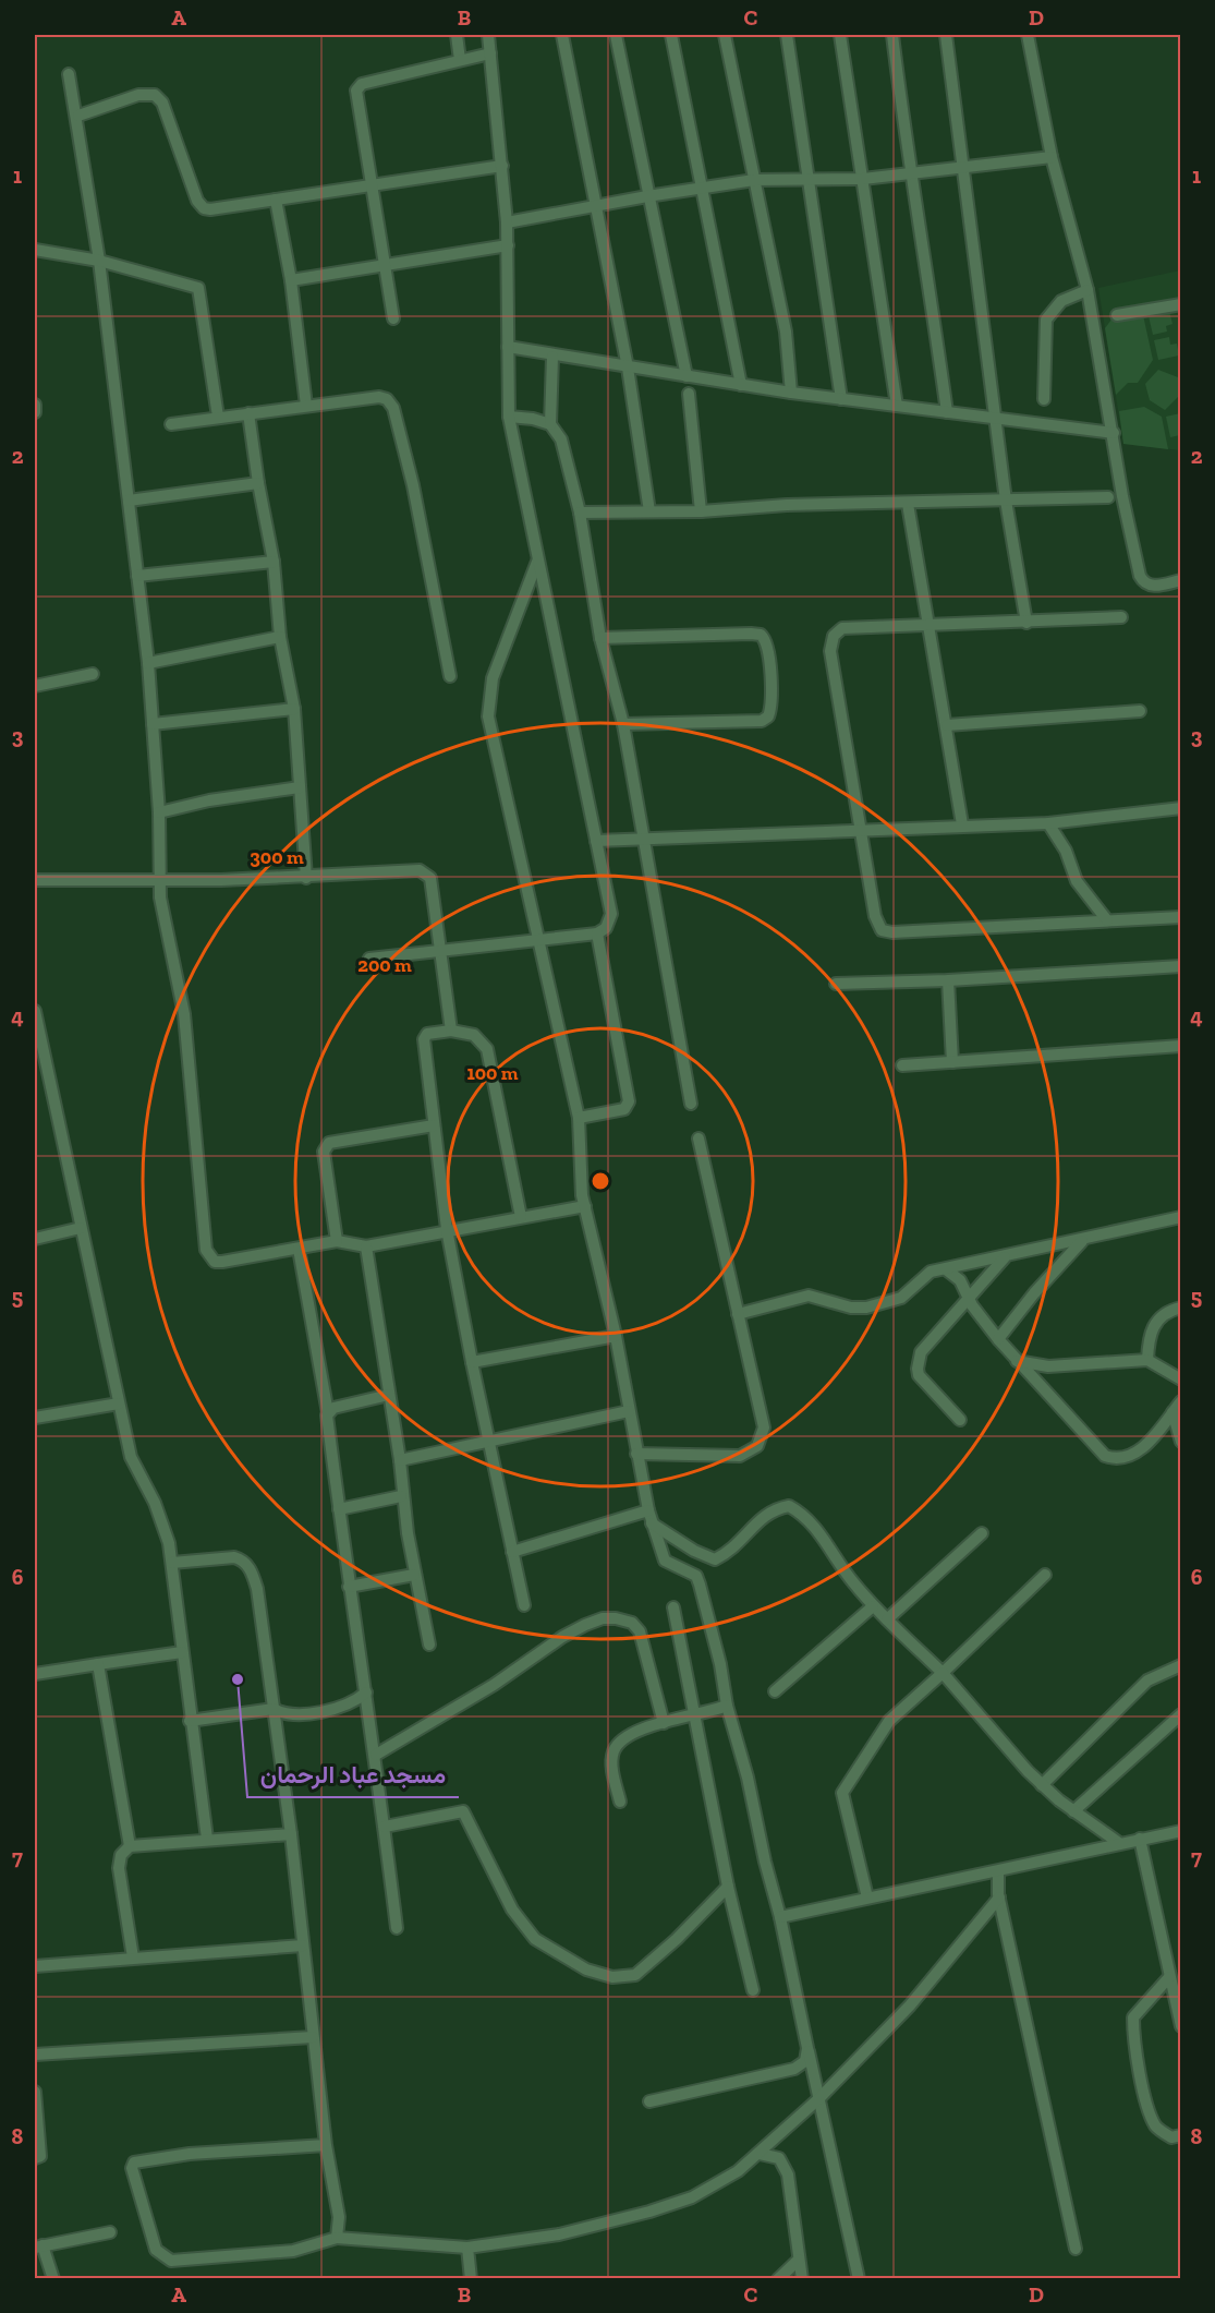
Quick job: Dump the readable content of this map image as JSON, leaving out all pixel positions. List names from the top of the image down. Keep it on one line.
{"places":["مسجد عباد الرحمان"],"grid":{"columns":["A","B","C","D"],"rows":["1","2","3","4","5","6","7","8"]},"rings":["300 m","200 m","100 m"]}
